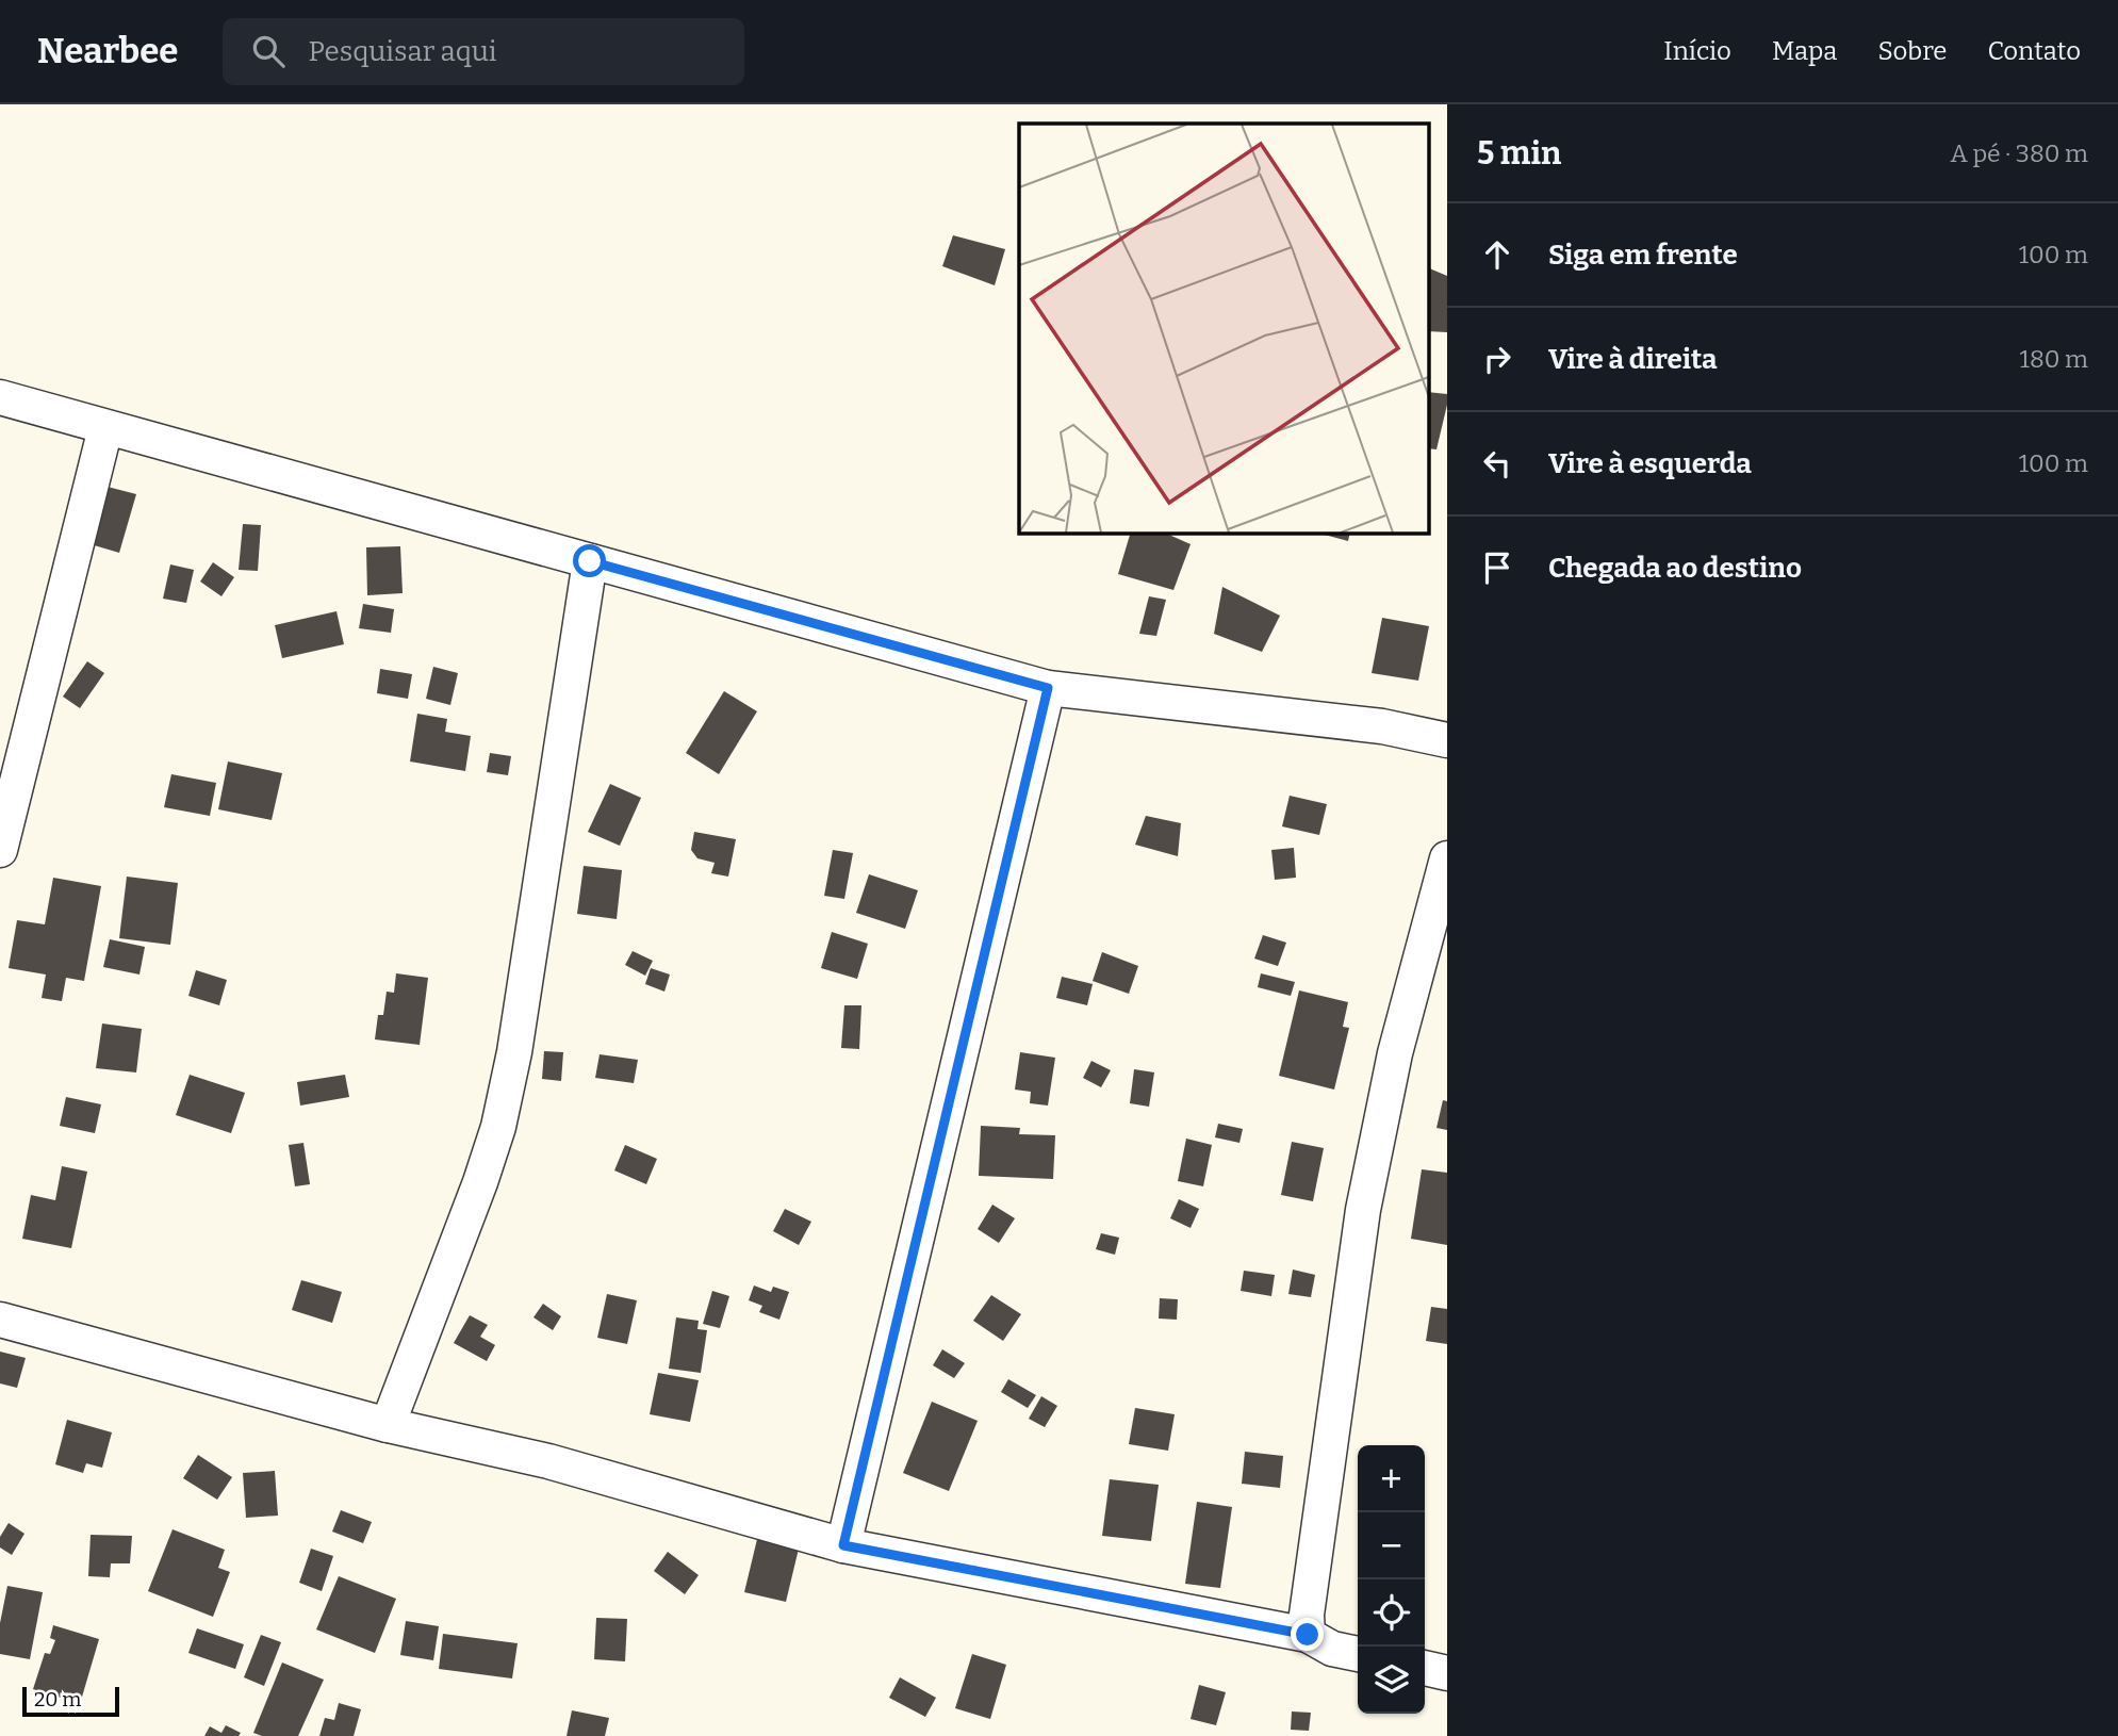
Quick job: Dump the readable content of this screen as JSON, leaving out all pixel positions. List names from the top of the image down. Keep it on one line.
{"scale_bar":"20 m","page":{"header":"Nearbee","search":"Pesquisar aqui","nav":["Início","Mapa","Sobre","Contato"],"heading":["5 min","A pé · 380 m"],"list":[["Siga em frente","100 m"],["Vire à direita","180 m"],["Vire à esquerda","100 m"],"Chegada ao destino"],"map_buttons":["+","−"],"scale":"20 m"}}
